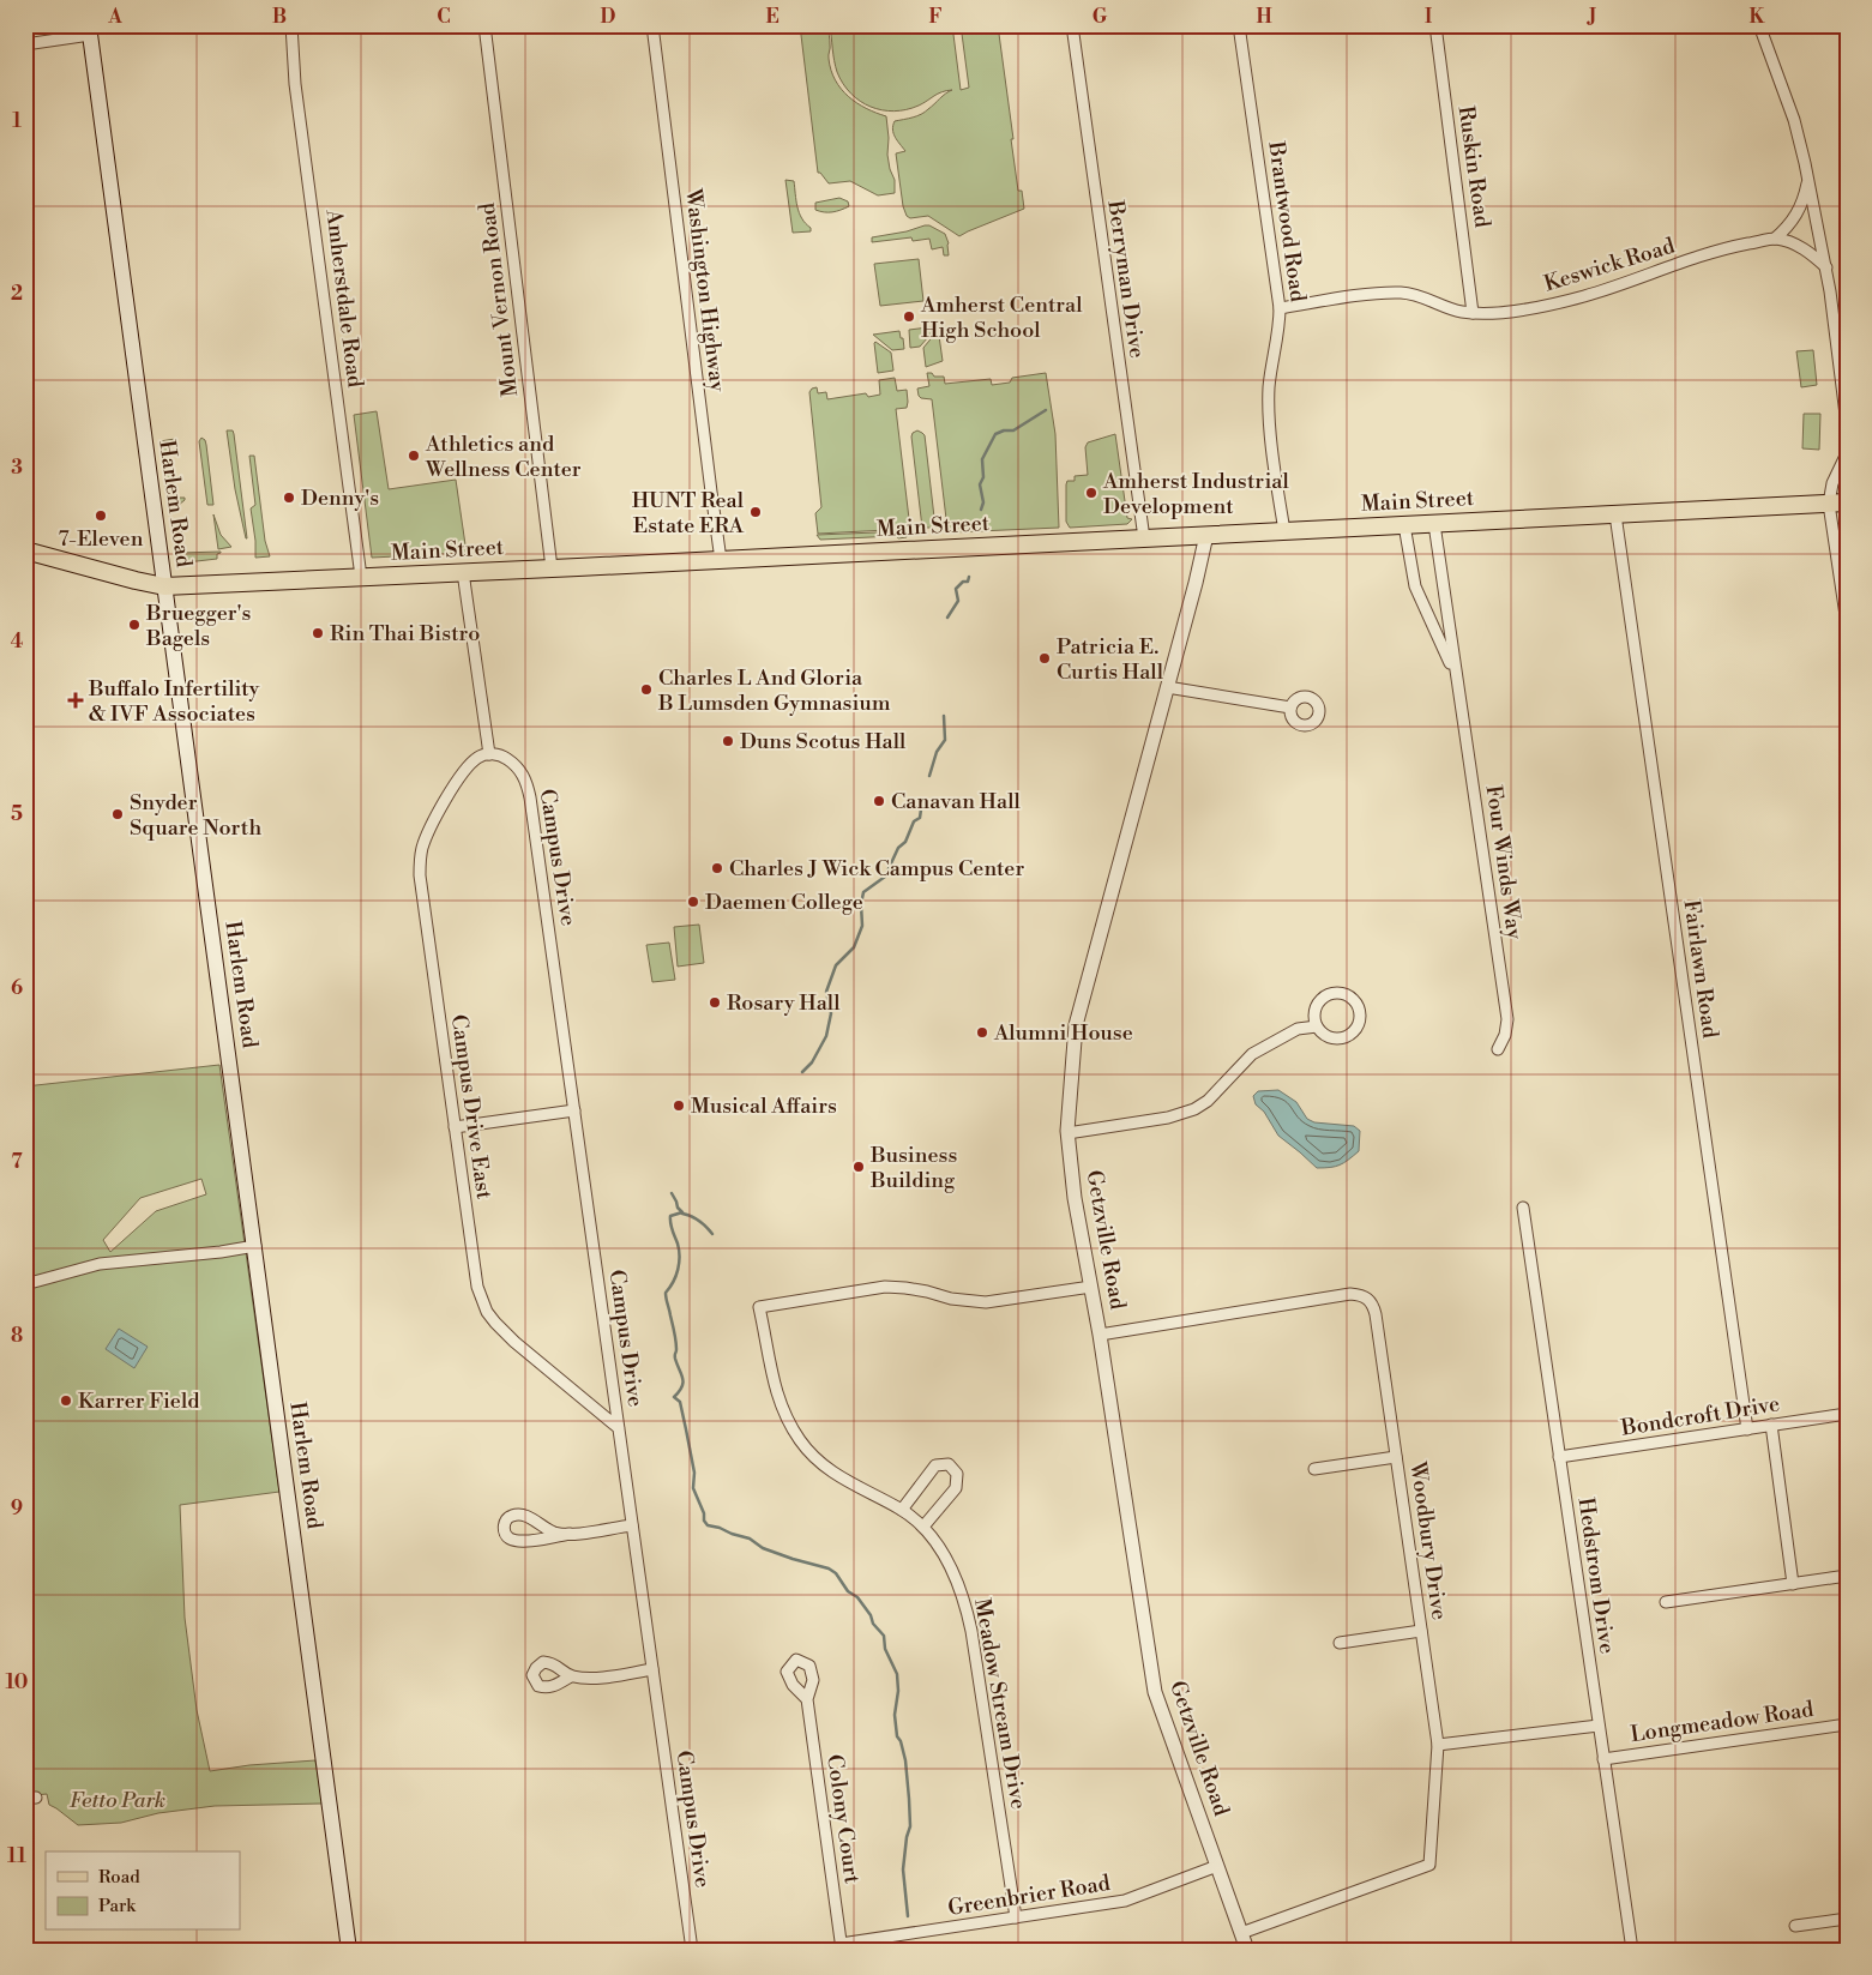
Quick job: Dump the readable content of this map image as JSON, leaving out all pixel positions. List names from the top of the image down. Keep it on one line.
{"streets":{"main road":["Main Street","Harlem Road"],"street":["Ruskin Road","Brantwood Road","Keswick Road","Berryman Drive","Washington Highway","Amherstdale Road","Mount Vernon Road","Campus Drive","Four Winds Way","Fairlawn Road","Campus Drive East","Getzville Road","Bondcroft Drive","Woodbury Drive","Hedstrom Drive","Meadow Stream Drive","Longmeadow Road","Colony Court","Greenbrier Road"]},"crossings":[["Ruskin Road","Keswick Road"],["Brantwood Road","Keswick Road"],["Brantwood Road","Main Street"],["Berryman Drive","Main Street"],["Washington Highway","Main Street"],["Amherstdale Road","Main Street"],["Mount Vernon Road","Main Street"],["Main Street","Harlem Road"],["Main Street","Four Winds Way"],["Main Street","Fairlawn Road"],["Main Street","Getzville Road"],["Campus Drive","Campus Drive East"],["Fairlawn Road","Bondcroft Drive"],["Getzville Road","Woodbury Drive"],["Getzville Road","Meadow Stream Drive"],["Getzville Road","Greenbrier Road"],["Bondcroft Drive","Hedstrom Drive"],["Woodbury Drive","Longmeadow Road"],["Hedstrom Drive","Longmeadow Road"],["Meadow Stream Drive","Greenbrier Road"],["Colony Court","Greenbrier Road"]],"parks":["Fetto Park"],"places":{"other":["Amherst Central High School","Athletics and Wellness Center","Amherst Industrial Development","Denny's","HUNT Real Estate ERA","7-Eleven","Bruegger's Bagels","Rin Thai Bistro","Patricia E. Curtis Hall","Charles L And Gloria B Lumsden Gymnasium","Duns Scotus Hall","Canavan Hall","Snyder Square North","Charles J Wick Campus Center","Daemen College","Rosary Hall","Alumni House","Musical Affairs","Business Building","Karrer Field"],"health":["Buffalo Infertility & IVF Associates"]},"legend":["Road","Park"],"grid":{"columns":["A","B","C","D","E","F","G","H","I","J","K"],"rows":["1","2","3","4","5","6","7","8","9","10","11"]}}
